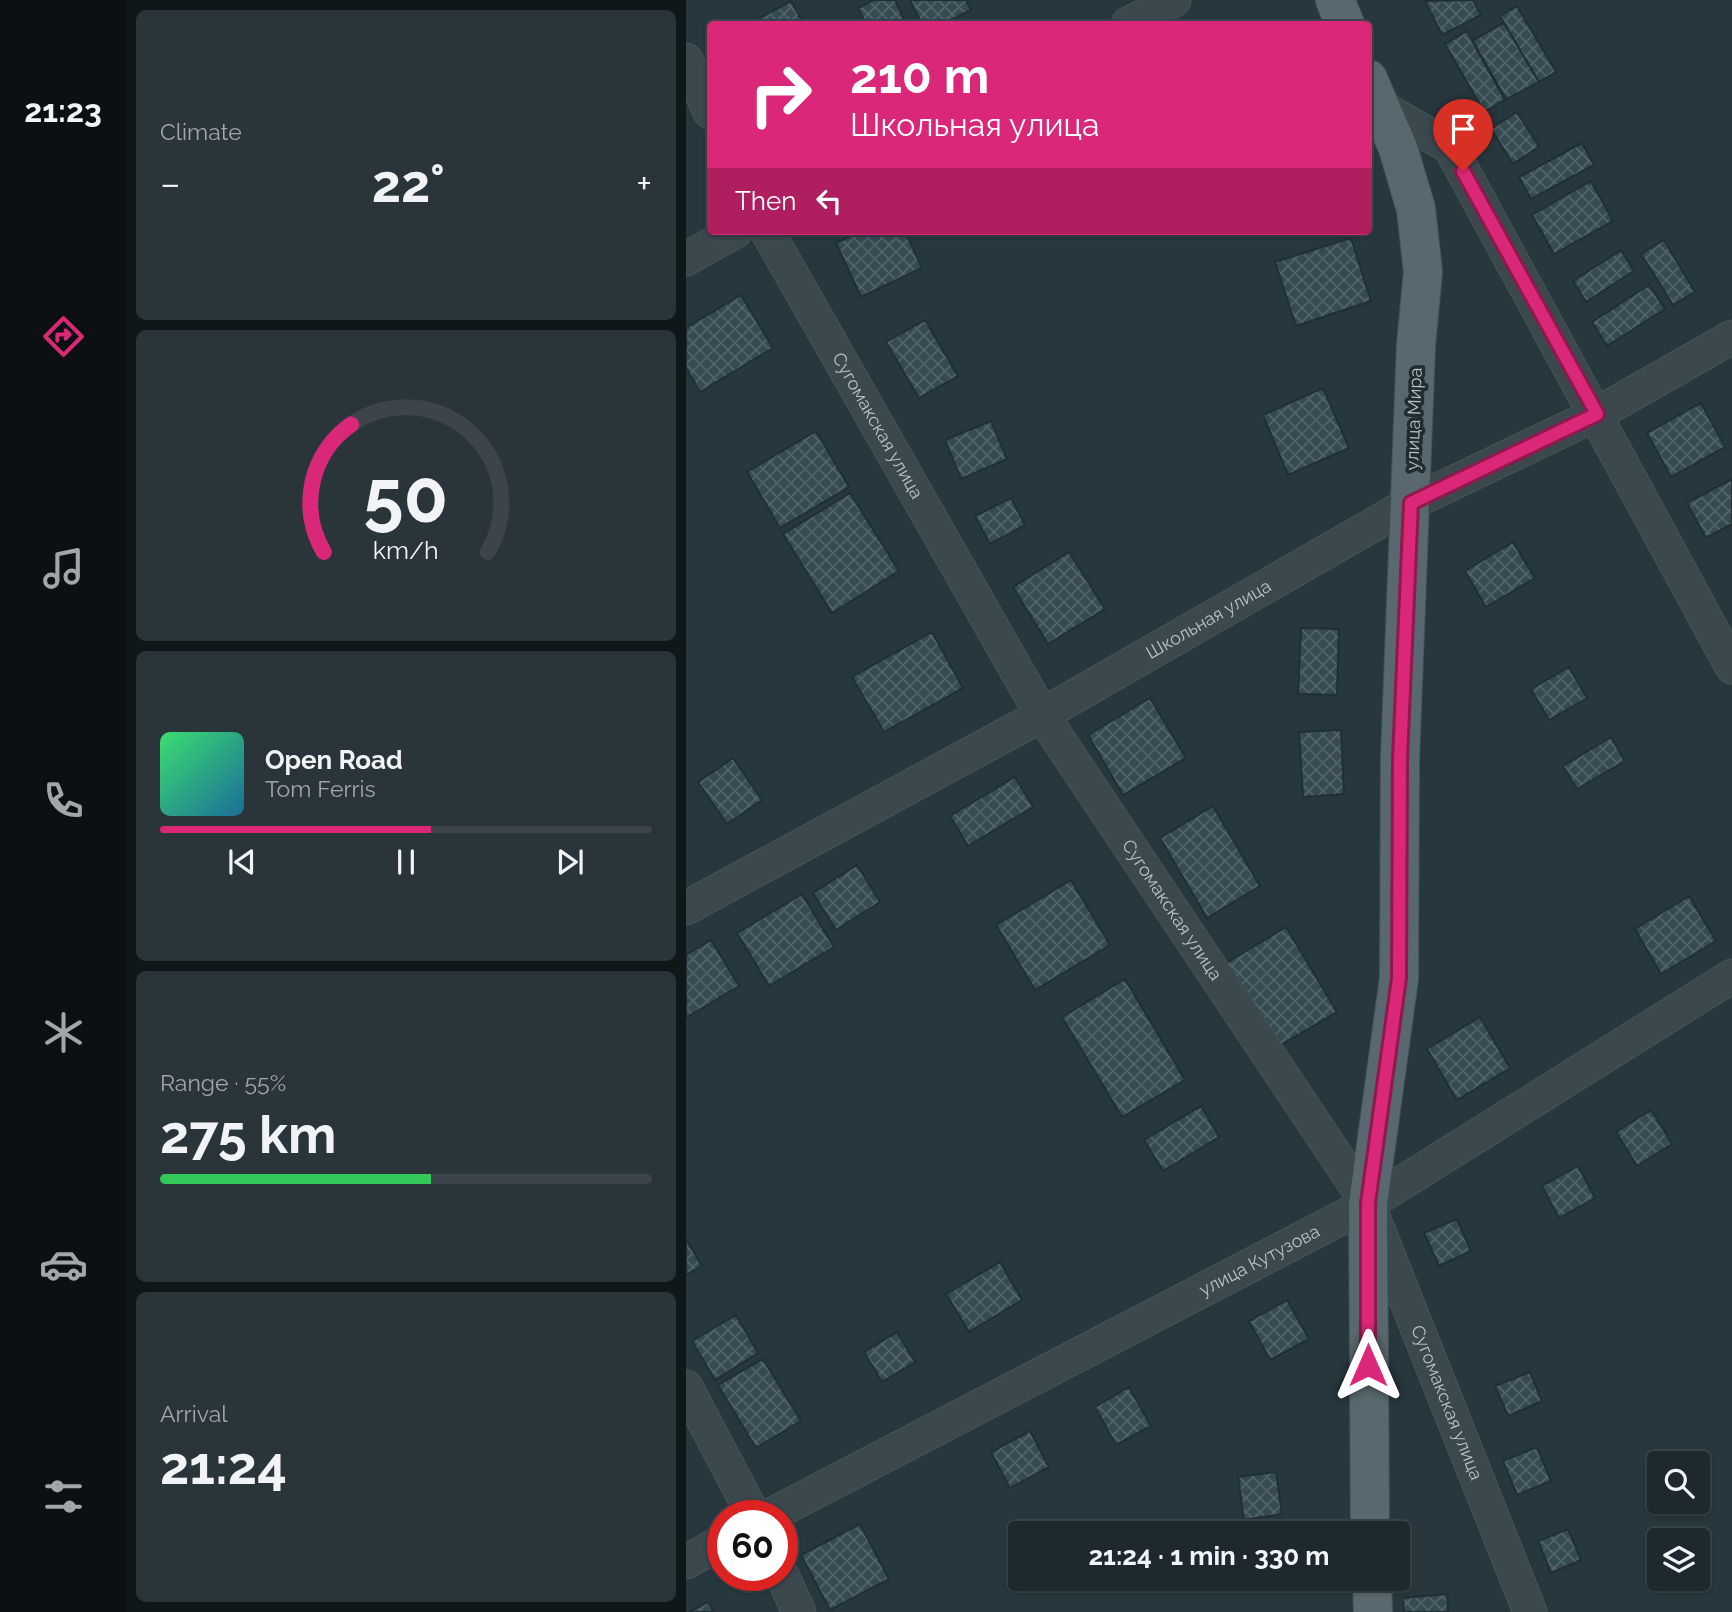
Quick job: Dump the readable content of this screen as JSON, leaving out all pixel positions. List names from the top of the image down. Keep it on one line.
{"streets":{"main road":["улица Мира"],"street":["Сугомакская улица","Школьная улица","улица Кутузова"]},"crossings":[["улица Мира","Сугомакская улица"],["улица Мира","Школьная улица"],["улица Мира","улица Кутузова"],["Сугомакская улица","Школьная улица"],["Сугомакская улица","улица Кутузова"]],"page":{"tabs":"21:23","tile":["Climate",["Range · 55%","275 km"],["Arrival","21:24"]],"turn":["210 m","Школьная улица"],"heat":["−","22°","+"],"then":"Then","song":["Open Road","Tom Ferris"],"limit":"60","trip":"21:24 · 1 min · 330 m","gauge":["50","km/h"]}}
